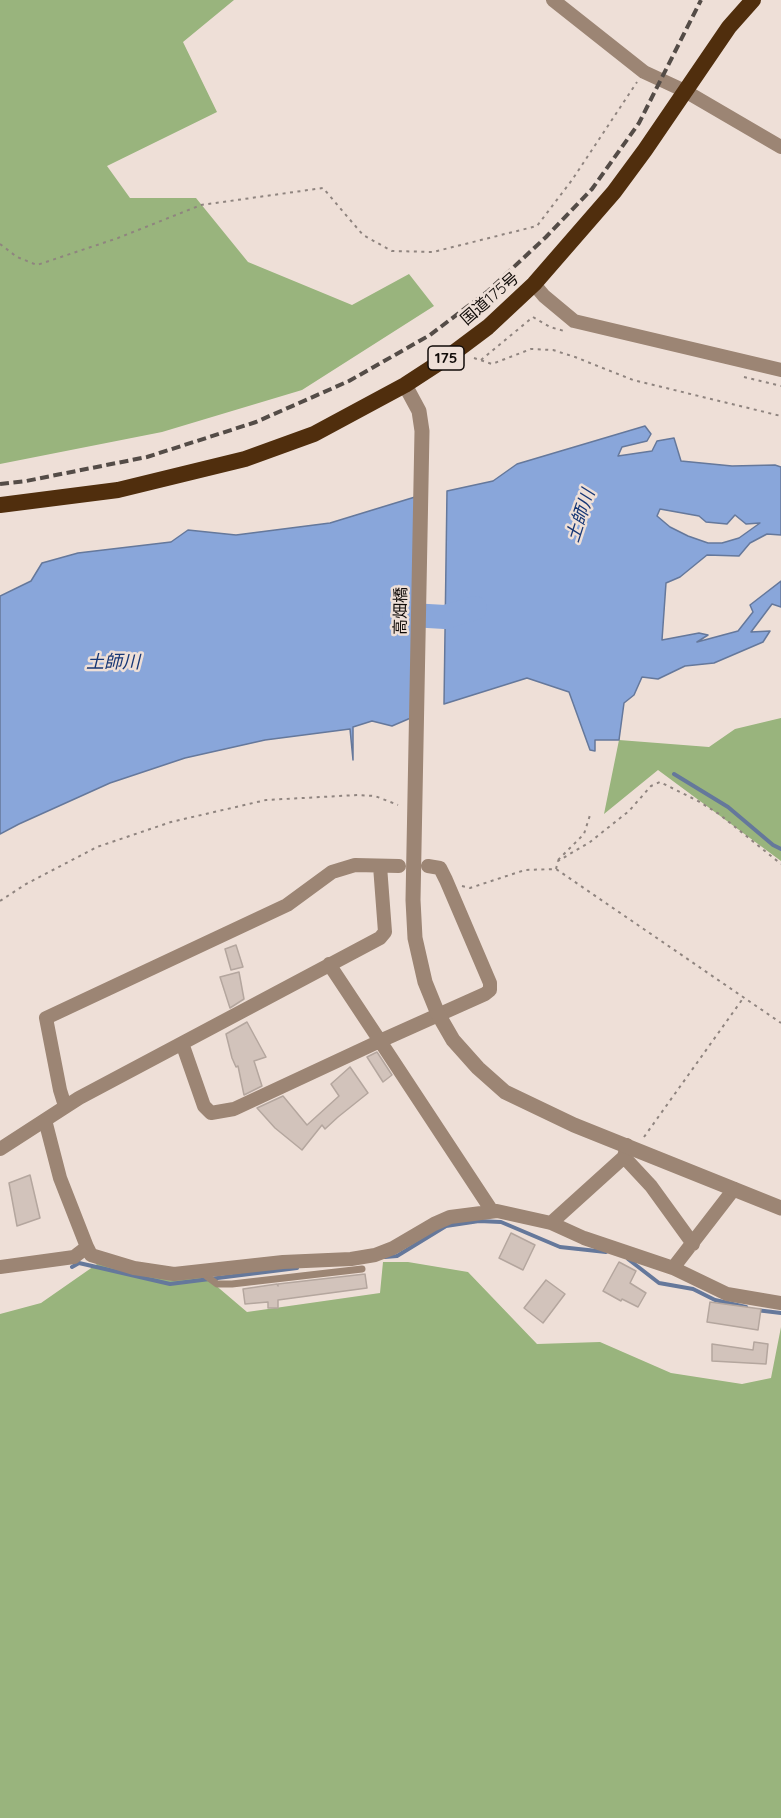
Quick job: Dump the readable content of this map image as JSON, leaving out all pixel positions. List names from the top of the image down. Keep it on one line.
{"streets":{"highway":["国道175号","175"],"street":["高畑橋"]},"crossings":[["国道175号","高畑橋"]],"water":["土師川"]}
